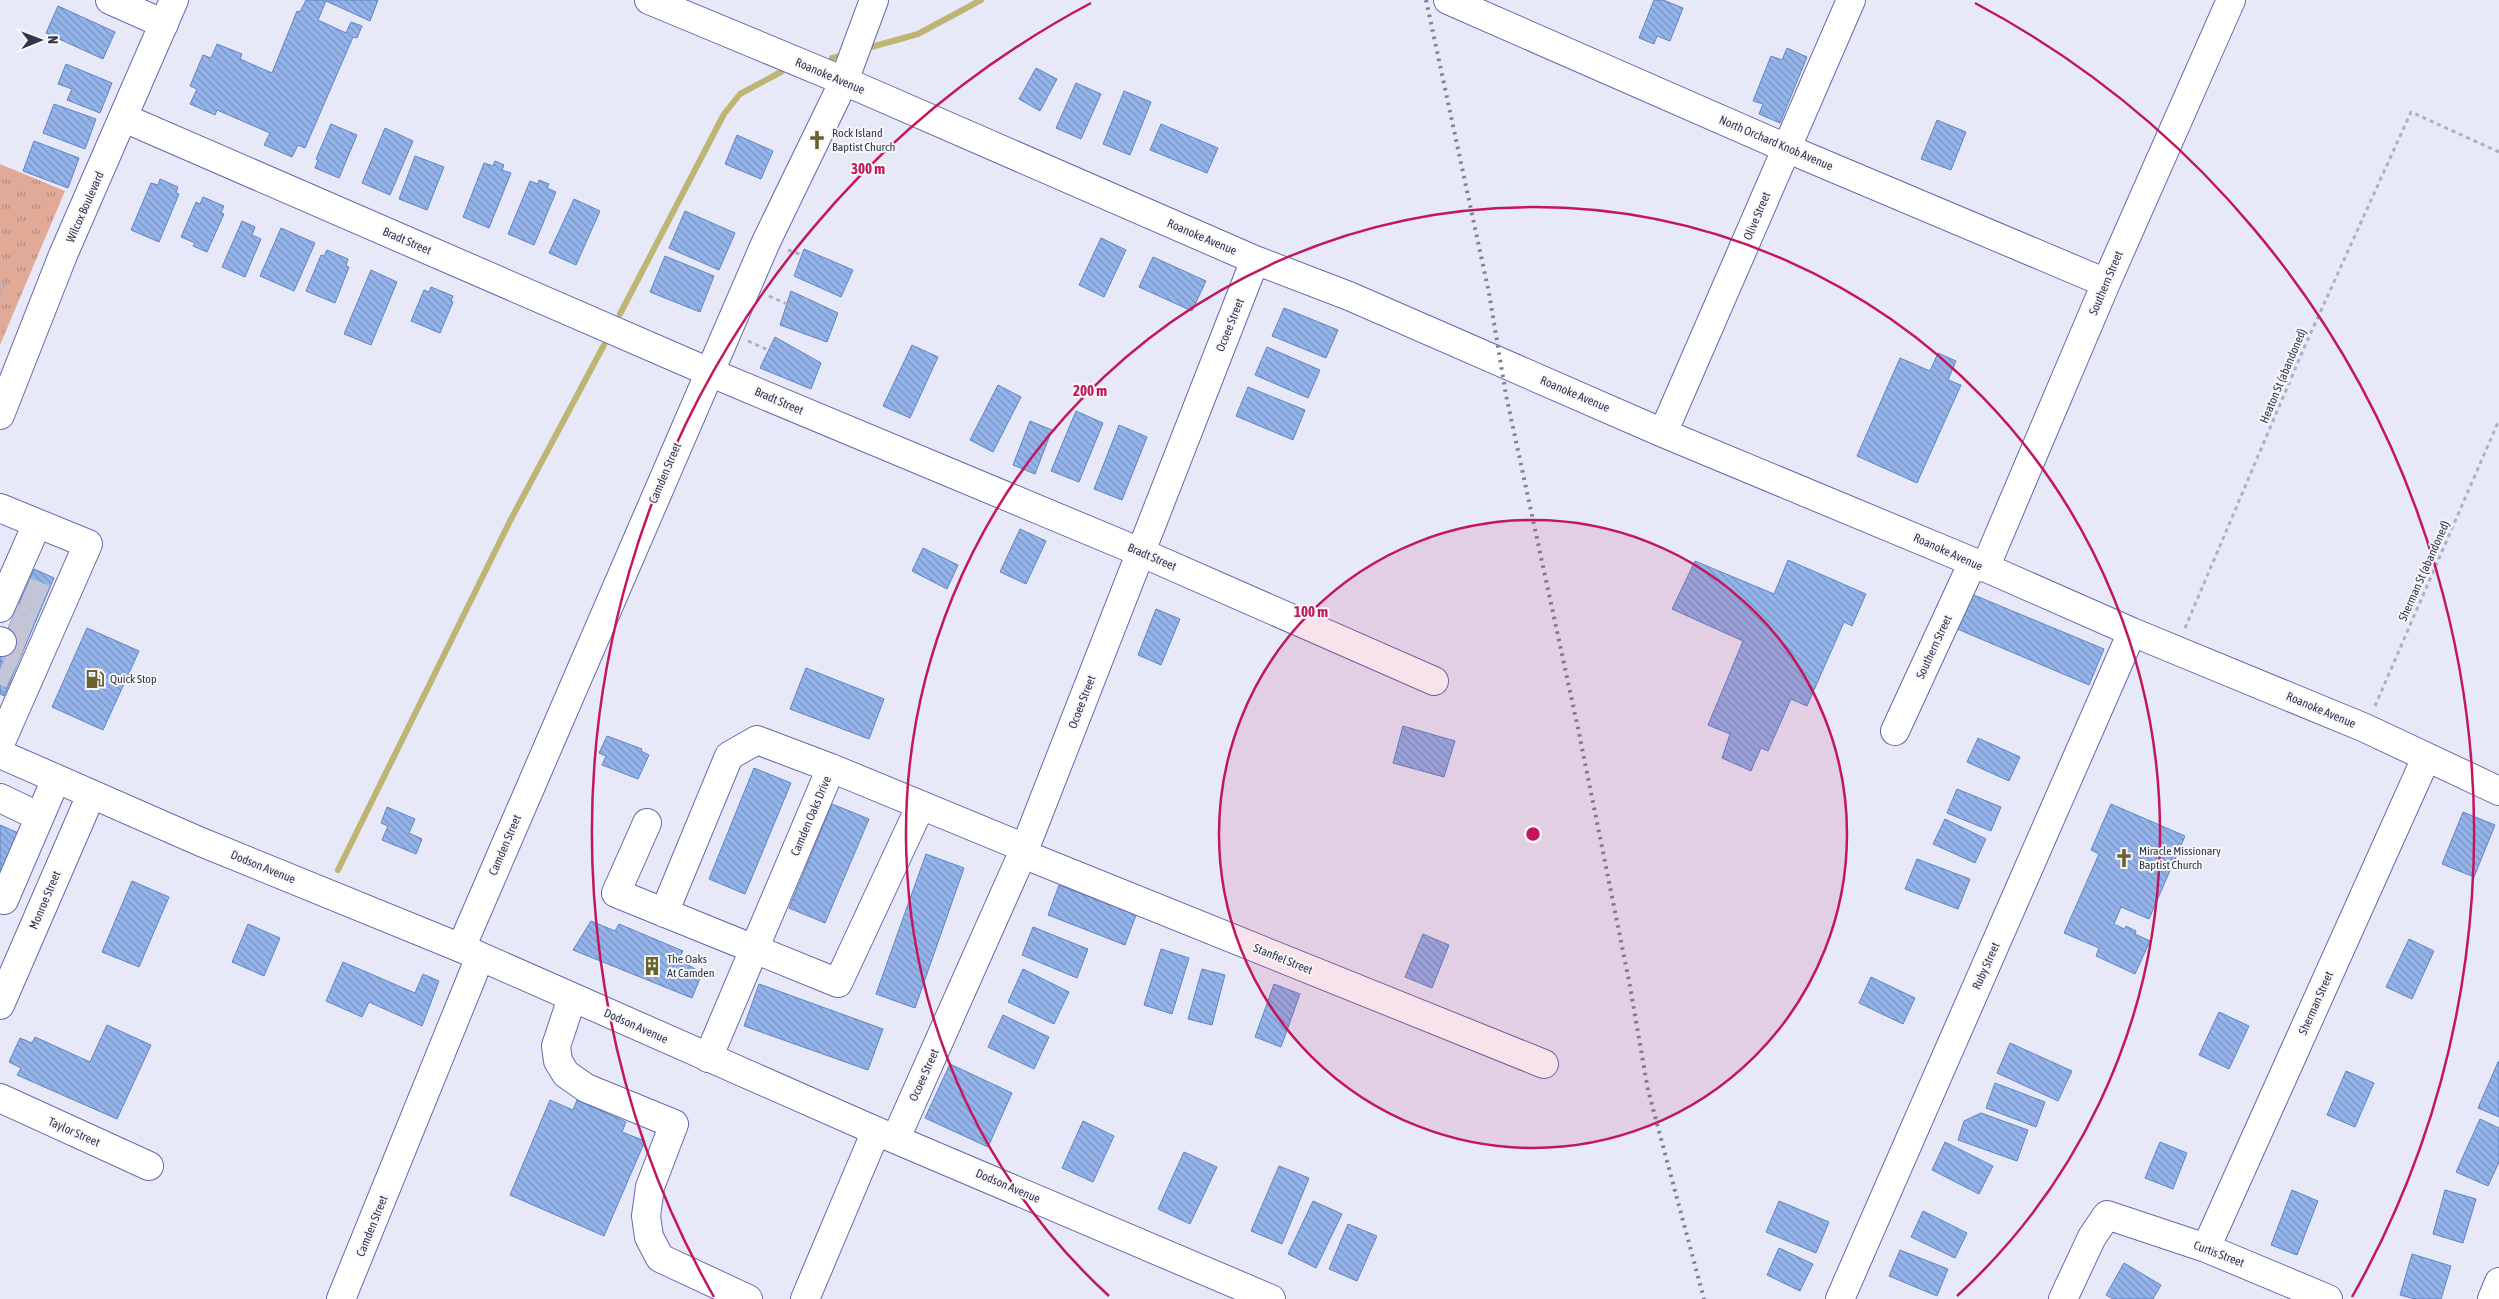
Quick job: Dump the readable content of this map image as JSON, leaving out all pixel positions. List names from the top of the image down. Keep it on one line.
{"streets":{"street":["Roanoke Avenue","North Orchard Knob Avenue","Wilcox Boulevard","Olive Street","Bradt Street","Southern Street","Ocoee Street","Camden Street","Camden Oaks Drive","Dodson Avenue","Monroe Street","Stanfiel Street","Ruby Street","Sherman Street","Taylor Street","Curtis Street"],"path":["Heaton St (abandoned)","Sherman St (abandoned)"]},"crossings":[["Roanoke Avenue","Olive Street"],["Roanoke Avenue","Southern Street"],["Roanoke Avenue","Ocoee Street"],["Roanoke Avenue","Heaton St (abandoned)"],["Roanoke Avenue","Camden Street"],["Roanoke Avenue","Sherman St (abandoned)"],["Roanoke Avenue","Ruby Street"],["Roanoke Avenue","Sherman Street"],["North Orchard Knob Avenue","Olive Street"],["North Orchard Knob Avenue","Southern Street"],["Wilcox Boulevard","Bradt Street"],["Bradt Street","Ocoee Street"],["Bradt Street","Camden Street"],["Ocoee Street","Camden Oaks Drive"],["Ocoee Street","Dodson Avenue"],["Ocoee Street","Stanfiel Street"],["Camden Street","Dodson Avenue"],["Camden Oaks Drive","Dodson Avenue"],["Camden Oaks Drive","Stanfiel Street"],["Dodson Avenue","Monroe Street"],["Sherman Street","Curtis Street"]],"places":{"church":["Rock Island Baptist Church","Miracle Missionary Baptist Church"],"fuel station":["Quick Stop"],"building":["The Oaks At Camden"]},"north":"right","rings":["300 m","200 m","100 m"]}
